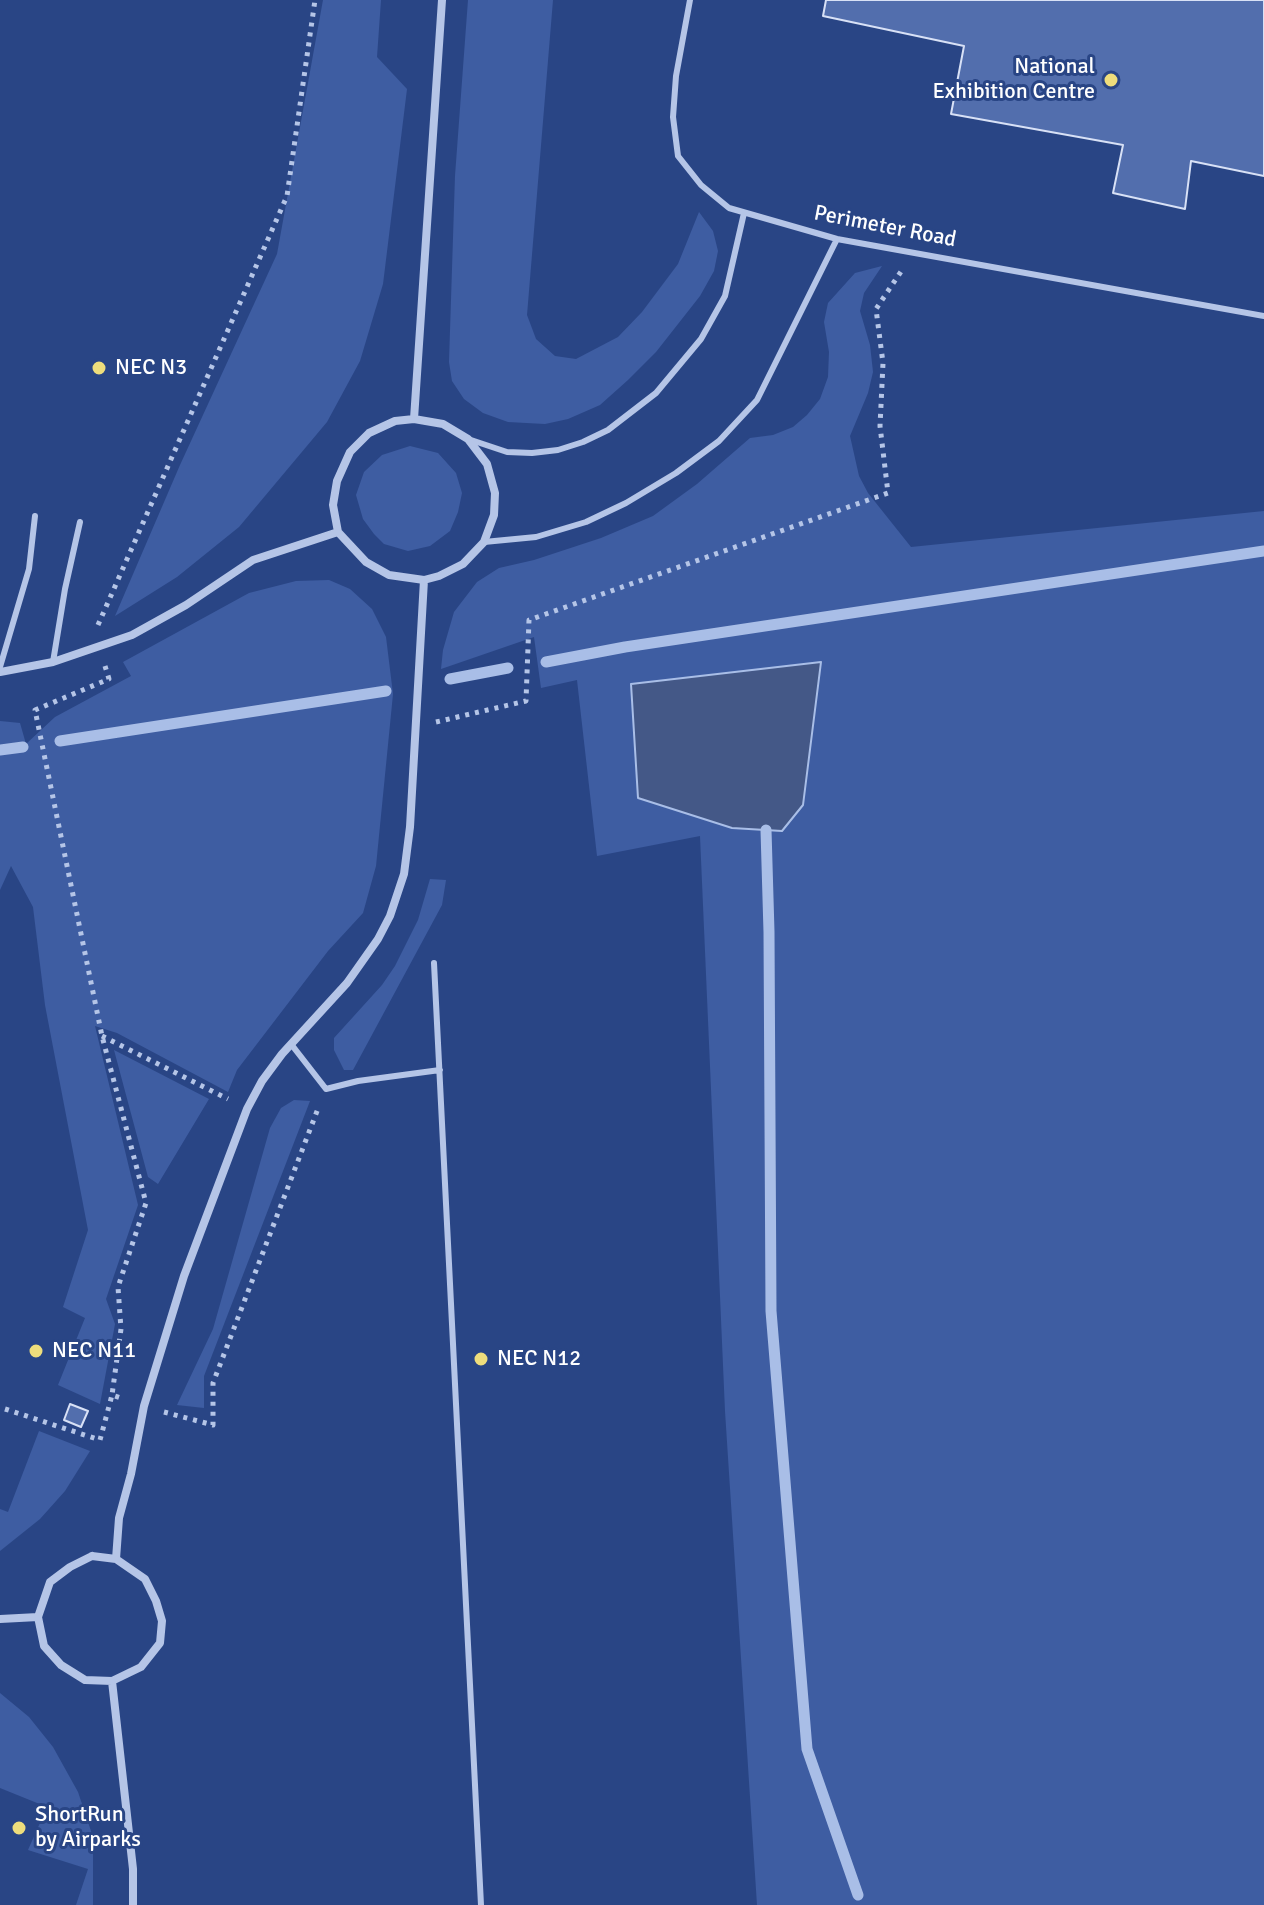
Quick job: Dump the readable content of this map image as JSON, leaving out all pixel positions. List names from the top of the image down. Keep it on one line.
{"streets":{"lane":["Perimeter Road"]},"places":["National Exhibition Centre","NEC N3","NEC N11","NEC N12","ShortRun by Airparks"]}
